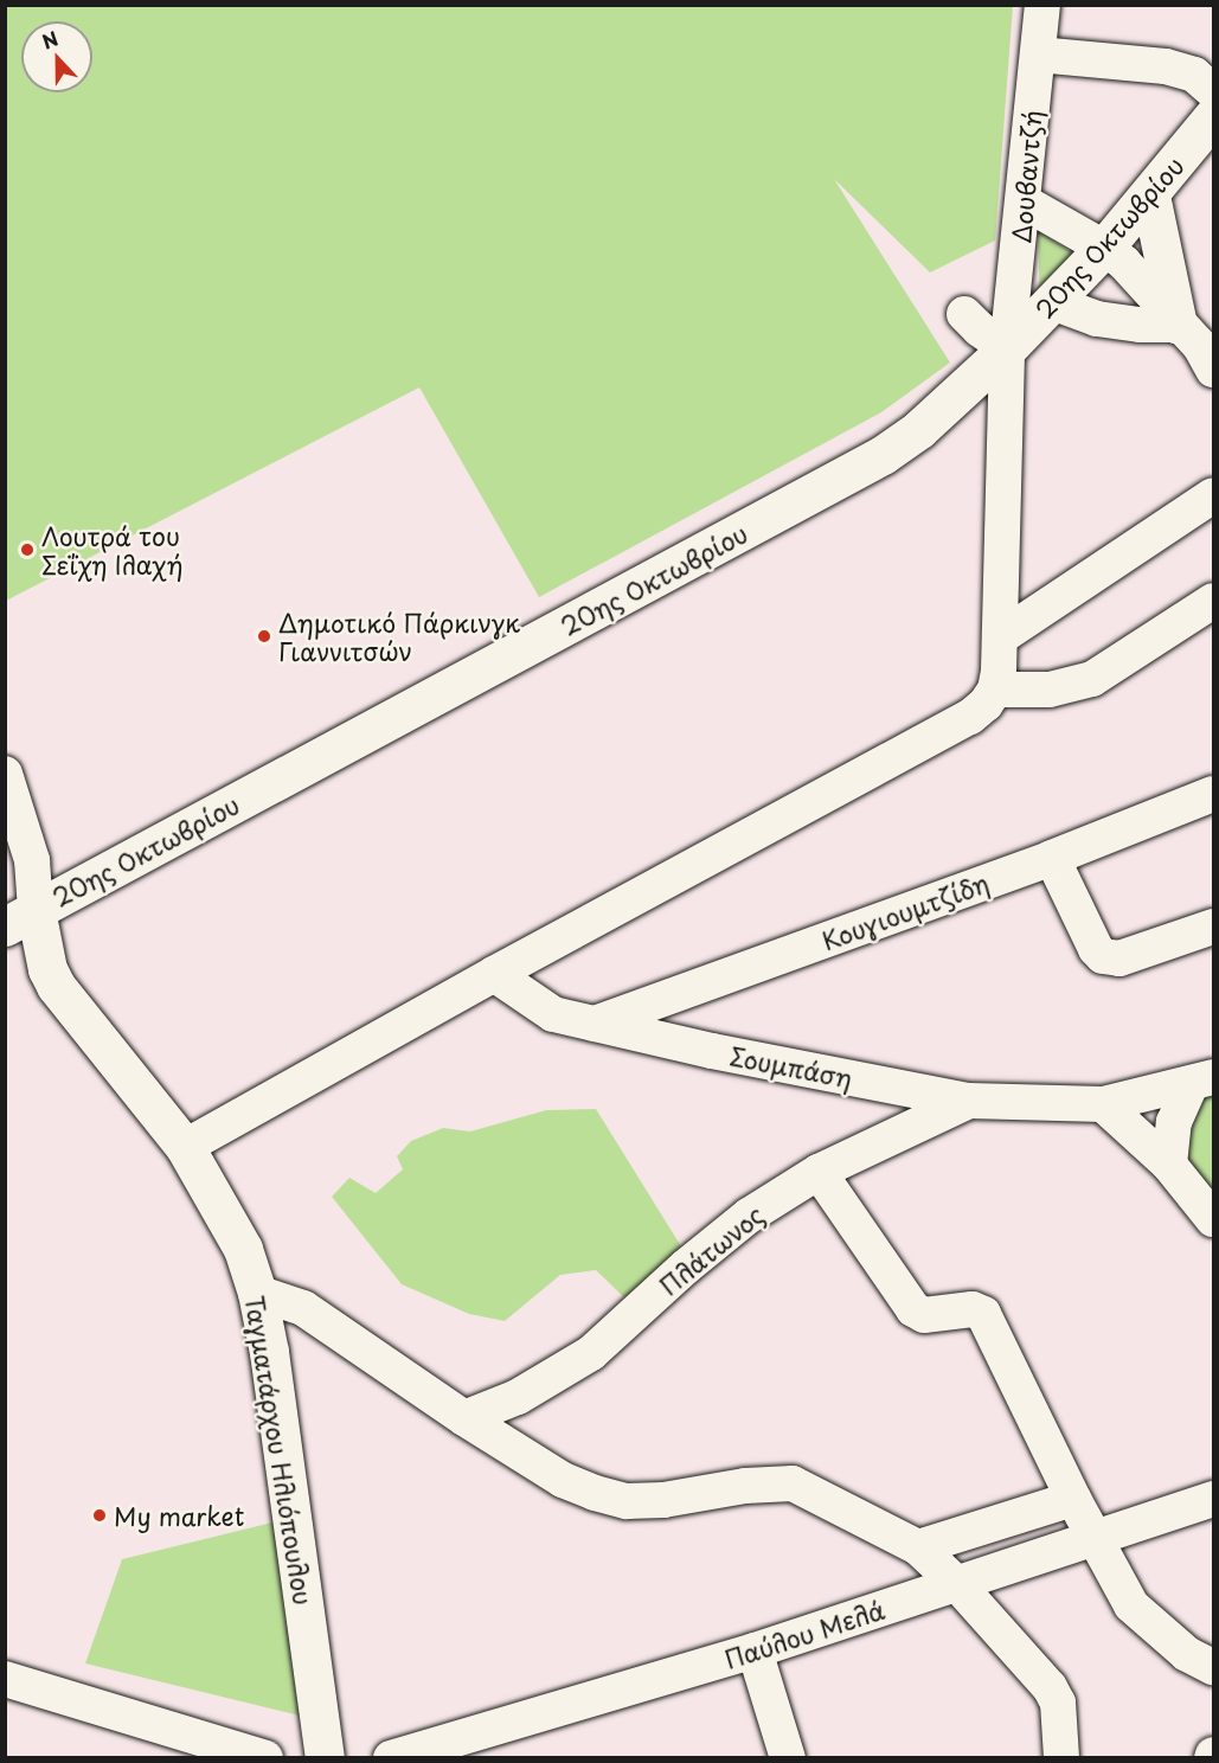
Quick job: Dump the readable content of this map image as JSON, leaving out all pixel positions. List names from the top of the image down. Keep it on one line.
{"streets":{"main road":["20ης Οκτωβρίου","Ταγματάρχου Ηλιόπουλου"],"street":["Δουβαντζή","Κουγιουμτζίδη","Σουμπάση","Πλάτωνος","Παύλου Μελά"]},"crossings":[["Δουβαντζή","20ης Οκτωβρίου"],["20ης Οκτωβρίου","Ταγματάρχου Ηλιόπουλου"],["Κουγιουμτζίδη","Σουμπάση"],["Σουμπάση","Πλάτωνος"]],"places":["Λουτρά του Σεΐχη Ιλαχή","Δημοτικό Πάρκινγκ Γιαννιτσών","My market"],"north":"top"}
